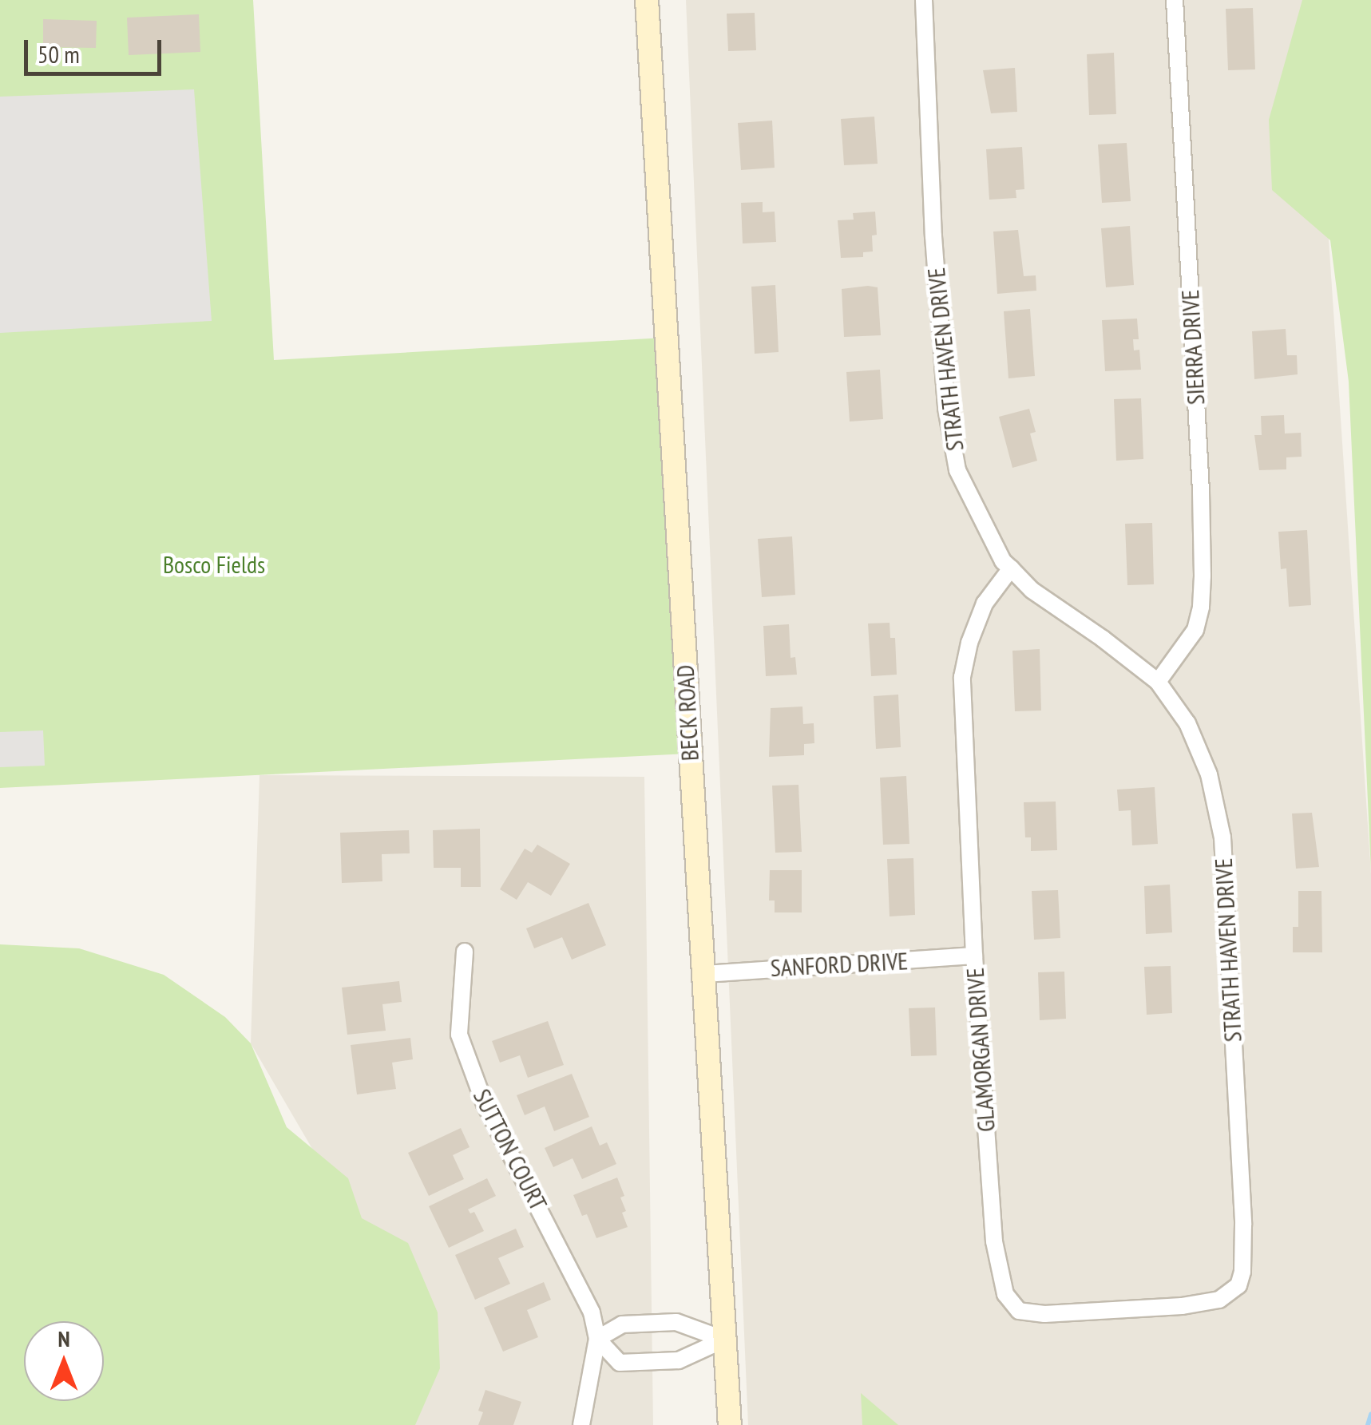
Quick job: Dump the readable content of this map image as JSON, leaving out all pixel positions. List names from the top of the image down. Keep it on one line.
{"streets":{"main road":["BECK ROAD"],"street":["SIERRA DRIVE","STRATH HAVEN DRIVE","SANFORD DRIVE","GLAMORGAN DRIVE","SUTTON COURT"]},"crossings":[["SIERRA DRIVE","STRATH HAVEN DRIVE"],["STRATH HAVEN DRIVE","GLAMORGAN DRIVE"],["BECK ROAD","SANFORD DRIVE"],["SANFORD DRIVE","GLAMORGAN DRIVE"]],"parks":["Bosco Fields"],"scale_bar":"50 m","north":"top"}
